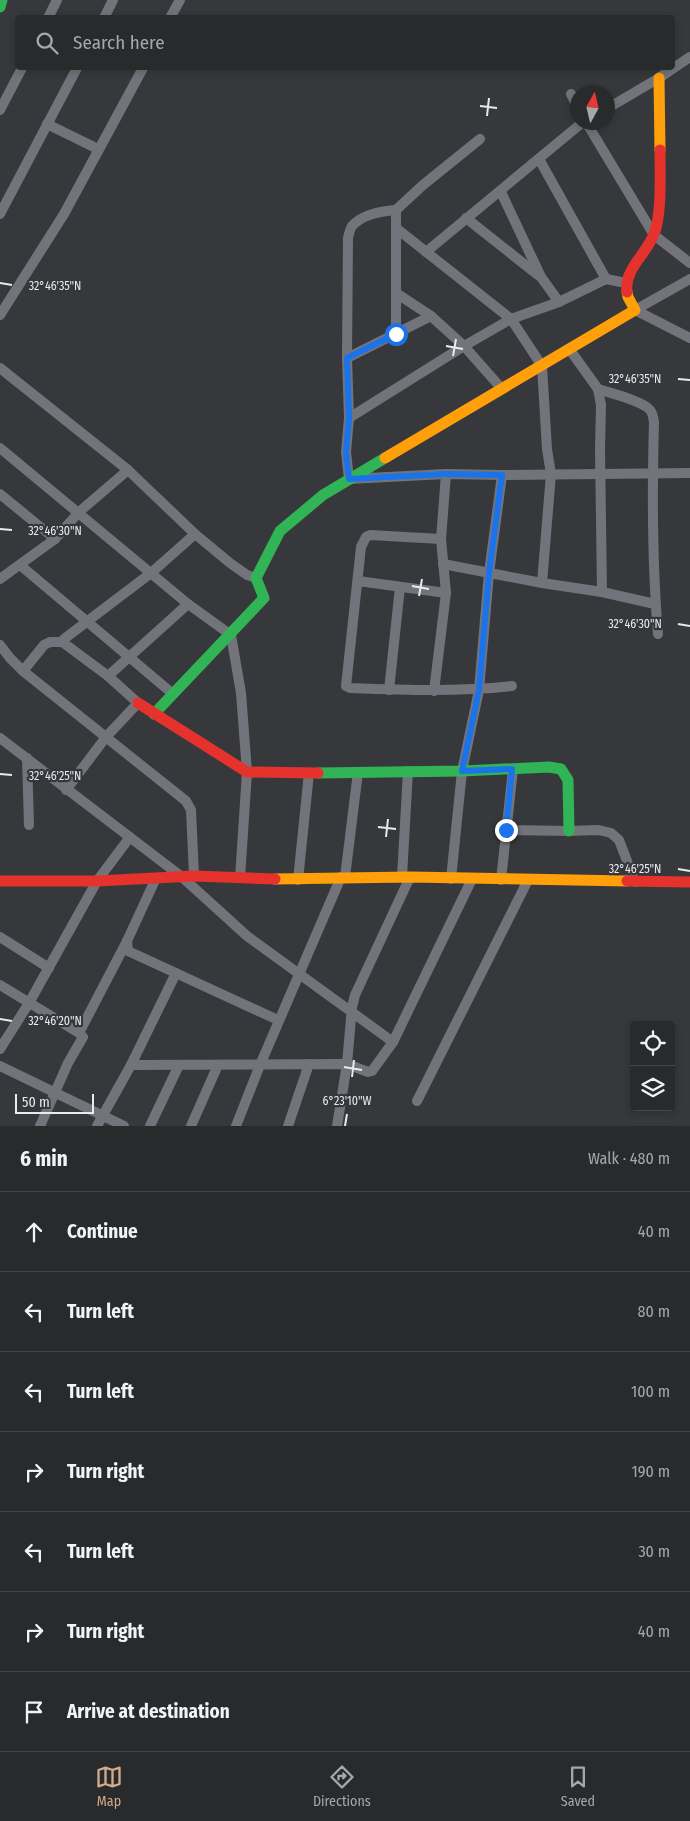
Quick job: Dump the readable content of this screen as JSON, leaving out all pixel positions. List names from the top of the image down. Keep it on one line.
{"scale_bar":"50 m","north":"top","page":{"search":"Search here","scale":"50 m","heading":["6 min","Walk · 480 m"],"list":[["Continue","40 m"],["Turn left","80 m"],["Turn left","100 m"],["Turn right","190 m"],["Turn left","30 m"],["Turn right","40 m"],"Arrive at destination"],"nav":["Map","Directions","Saved"]},"coordinates":["32°46'35\"N","32°46'30\"N","32°46'25\"N","32°46'20\"N","6°23'10\"W"]}
